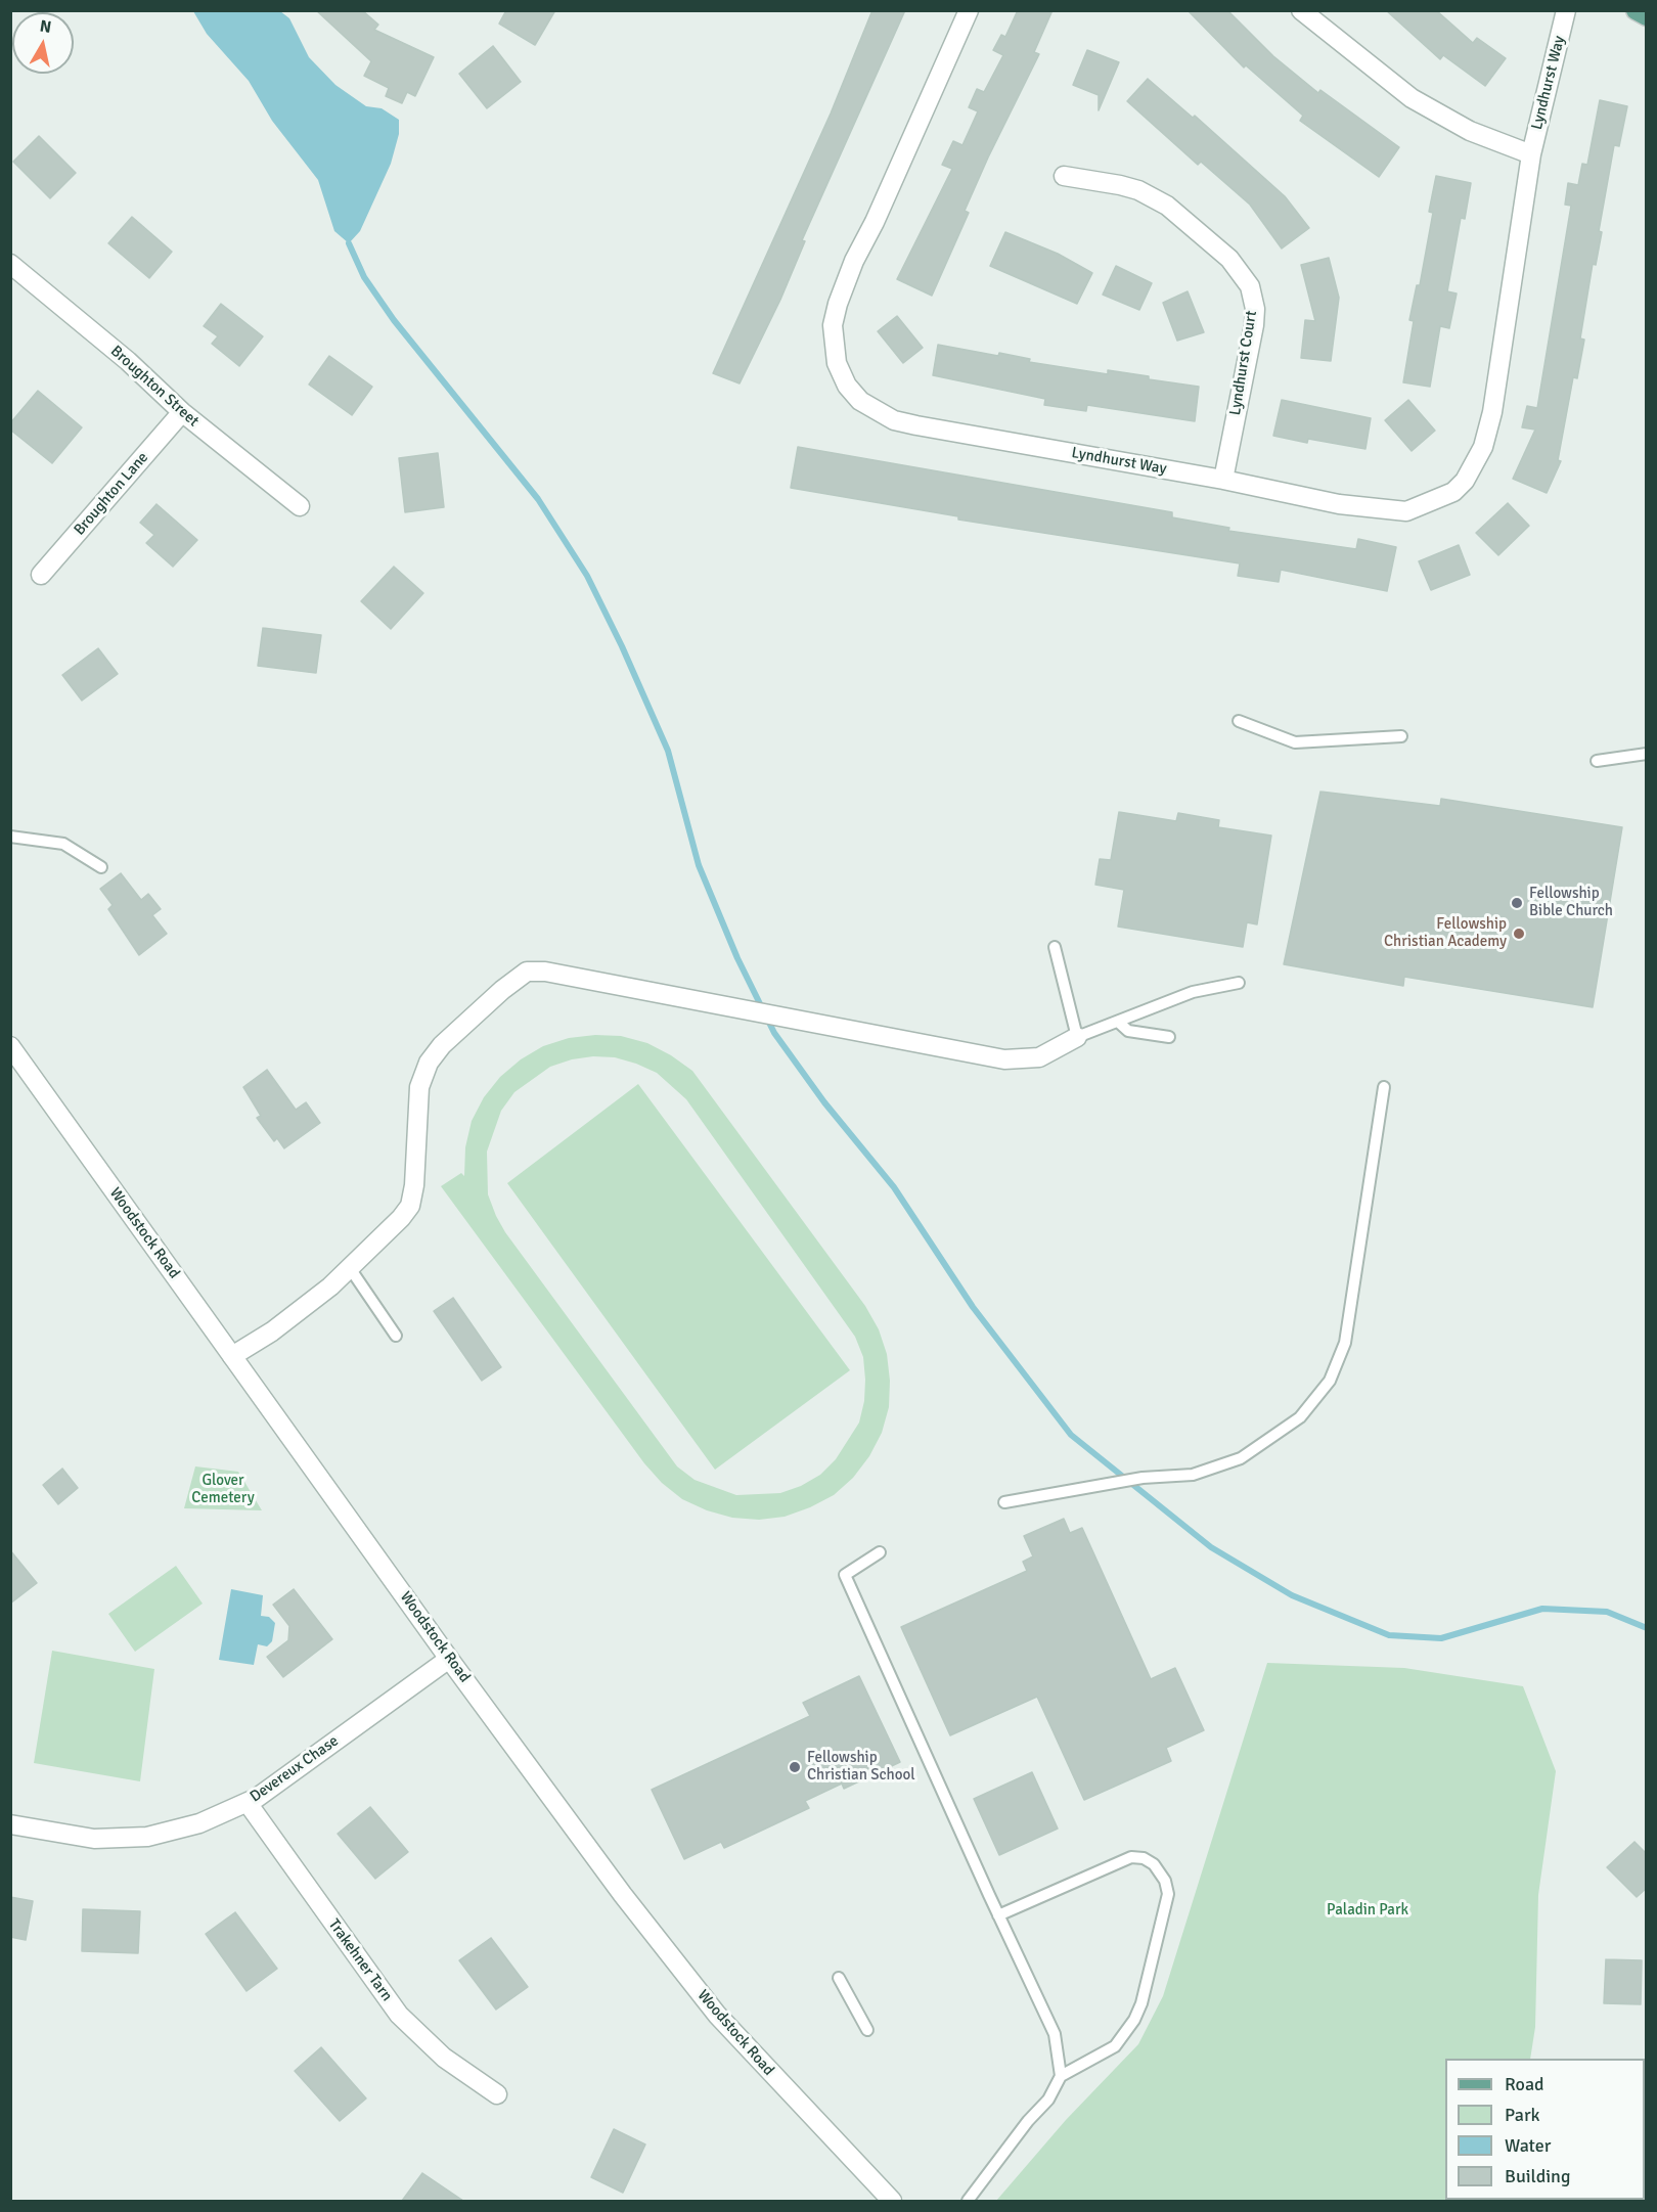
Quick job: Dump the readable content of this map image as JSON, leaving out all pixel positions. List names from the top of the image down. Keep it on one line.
{"streets":{"street":["Lyndhurst Way","Lyndhurst Court","Broughton Street","Broughton Lane","Woodstock Road","Devereux Chase","Trakehner Tarn"]},"crossings":[["Lyndhurst Way","Lyndhurst Court"],["Broughton Street","Broughton Lane"],["Woodstock Road","Devereux Chase"],["Devereux Chase","Trakehner Tarn"]],"parks":["Glover Cemetery","Paladin Park"],"places":["Fellowship Bible Church","Fellowship Christian Academy","Fellowship Christian School"],"legend":["Road","Park","Water","Building"],"north":"top"}
